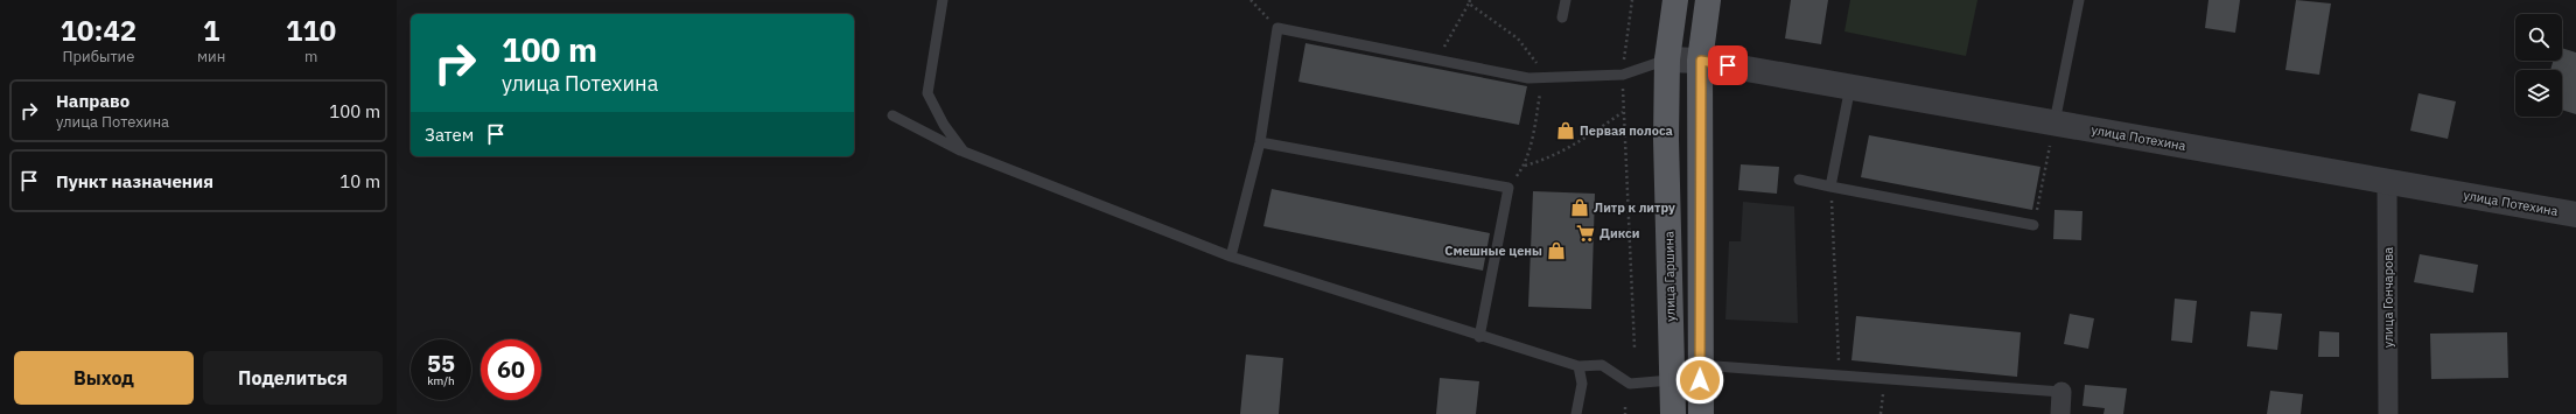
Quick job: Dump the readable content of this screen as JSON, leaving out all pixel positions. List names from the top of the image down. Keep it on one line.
{"streets":{"main road":["улица Гаршина"],"street":["улица Потехина","улица Гончарова"]},"crossings":[["улица Потехина","улица Гаршина"],["улица Потехина","улица Гончарова"]],"places":{"shop":["Первая полоса","Литр к литру","Смешные цены"],"supermarket":["Дикси"]},"page":{"eta":["10:42","Прибытие","1","мин","110","m"],"turn":["100 m","улица Потехина"],"list":[{"name":"Направо","note":"улица Потехина","value":"100 m"},{"name":"Пункт назначения","value":"10 m"}],"then":"Затем","speed":"55 km/h","limit":"60","buttons":["Выход","Поделиться"]}}
